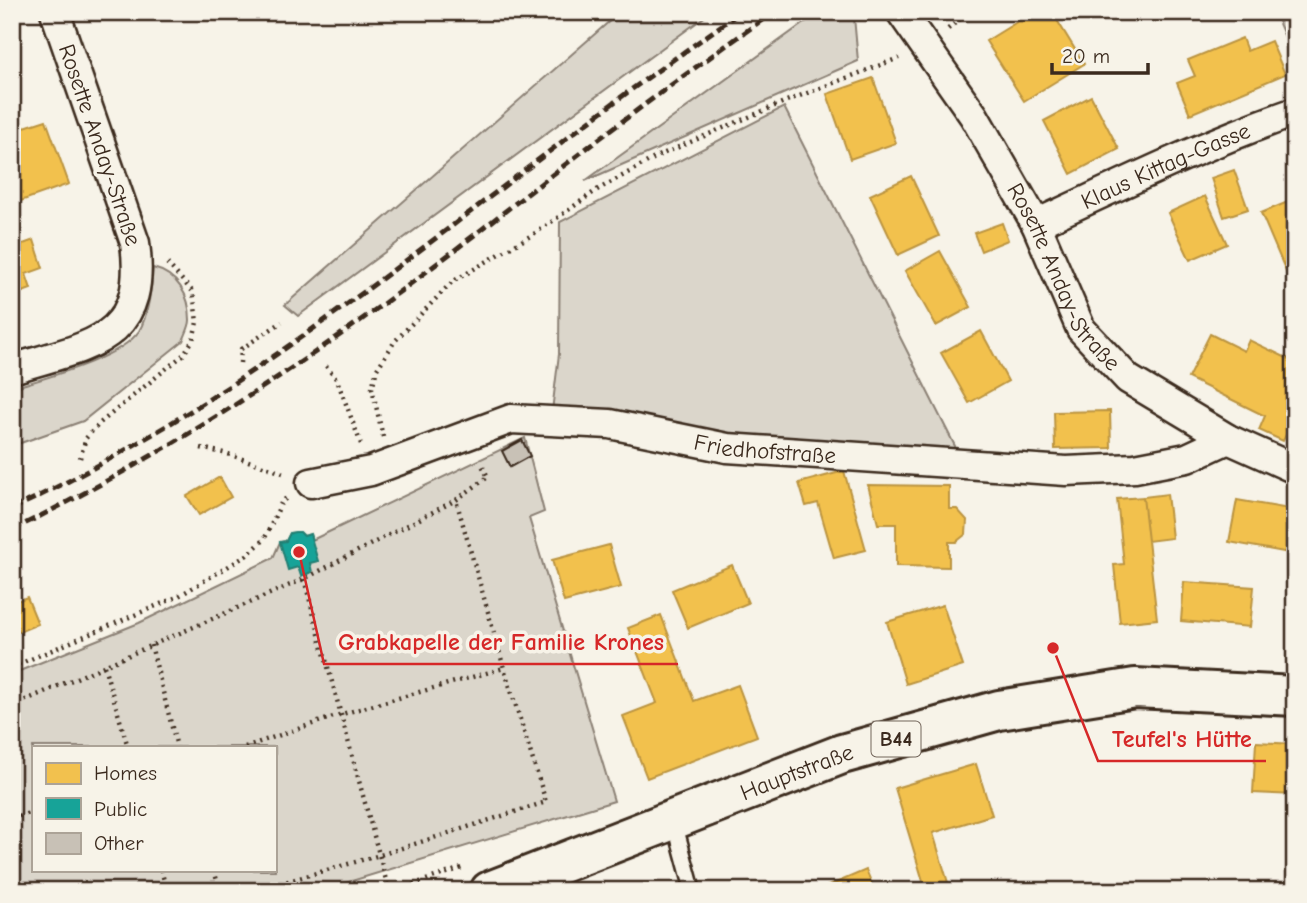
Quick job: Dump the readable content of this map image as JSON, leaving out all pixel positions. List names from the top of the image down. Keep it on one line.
{"streets":{"main road":["B44","Hauptstraße"],"street":["Rosette Anday-Straße","Klaus Kittag-Gasse","Friedhofstraße"]},"crossings":[["Rosette Anday-Straße","Klaus Kittag-Gasse"],["Rosette Anday-Straße","Friedhofstraße"]],"places":["Grabkapelle der Familie Krones","Teufel's Hütte"],"legend":["Homes","Public","Other"],"scale_bar":"20 m"}
